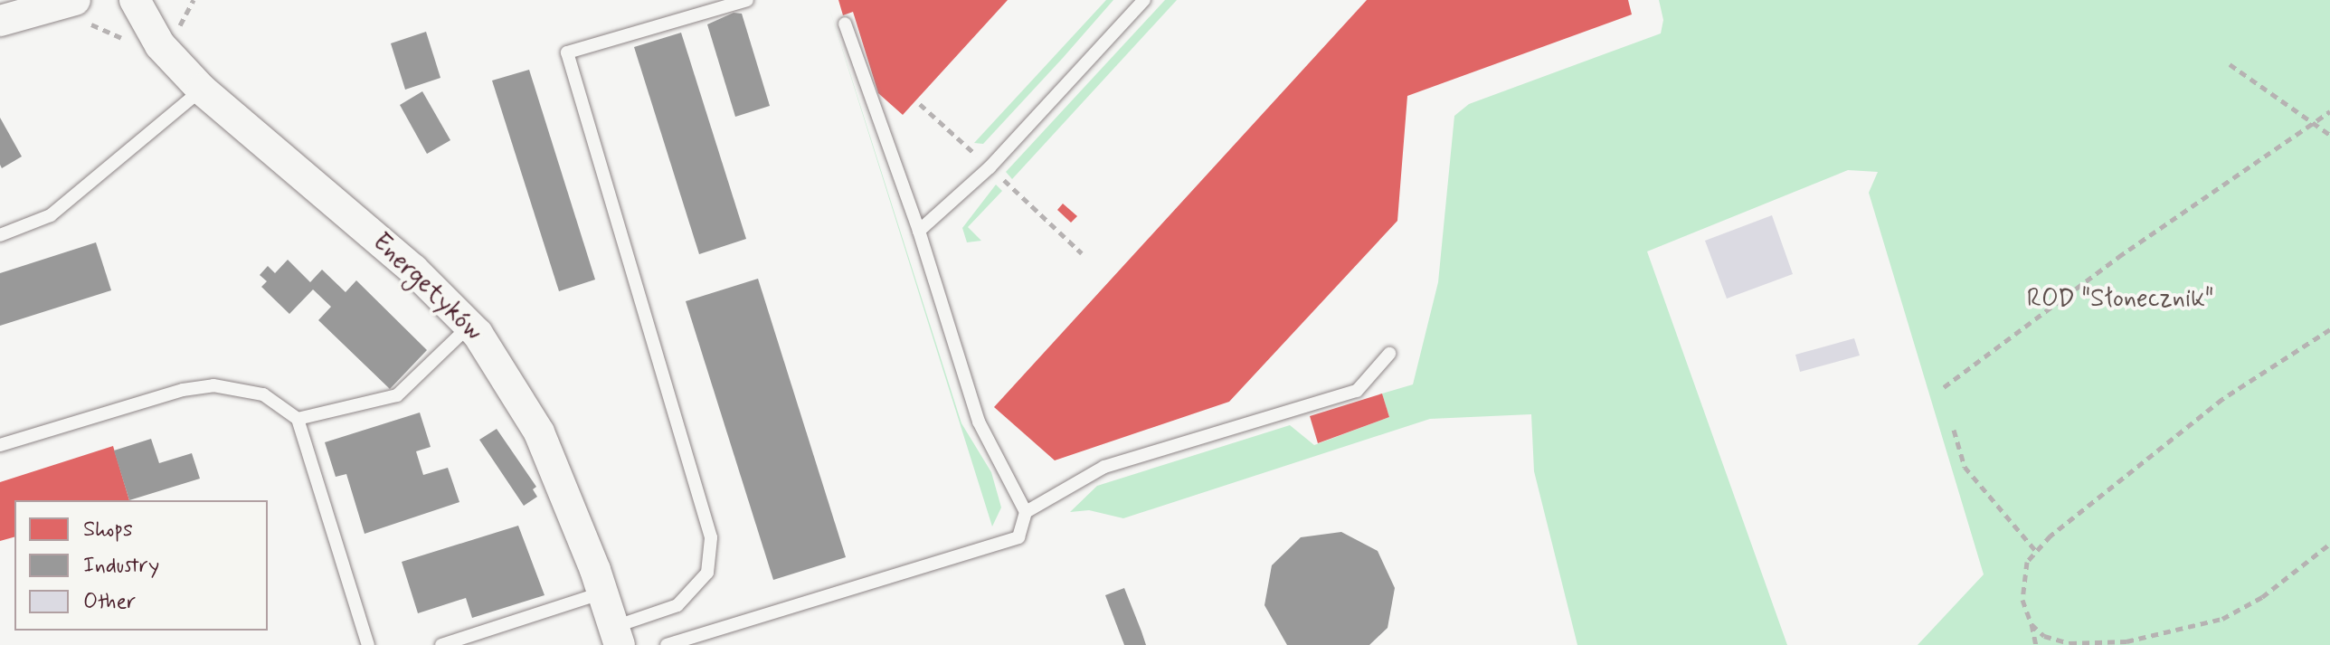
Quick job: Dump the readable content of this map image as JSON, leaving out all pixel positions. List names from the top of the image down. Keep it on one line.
{"streets":{"street":["Energetyków"]},"parks":["ROD \"Słonecznik\""],"legend":["Shops","Industry","Other"]}
